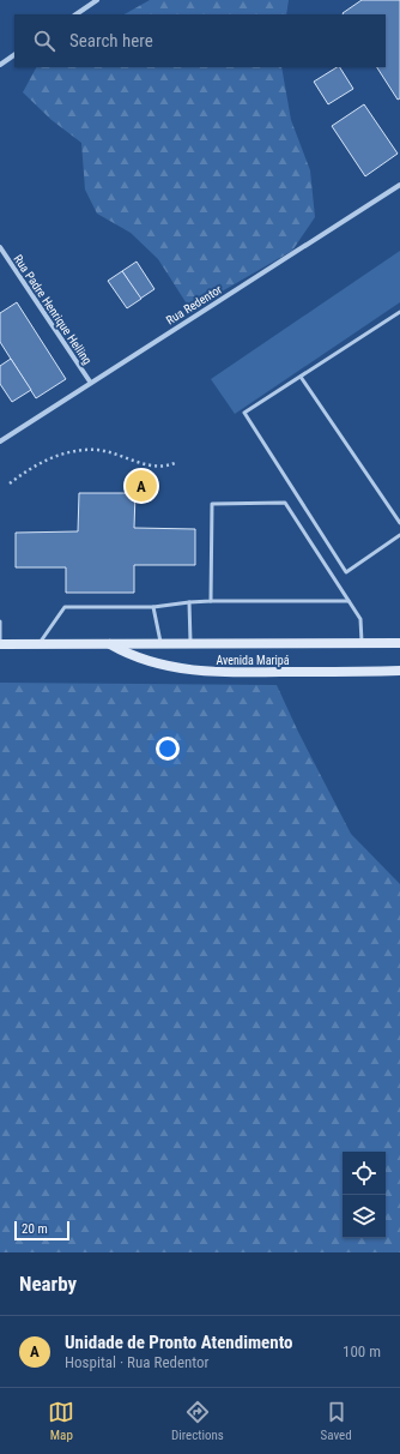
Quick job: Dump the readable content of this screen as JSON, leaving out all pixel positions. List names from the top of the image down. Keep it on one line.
{"streets":{"main road":["Avenida Maripá"],"street":["Rua Redentor","Rua Padre Henrique Helling"]},"crossings":[["Rua Redentor","Rua Padre Henrique Helling"]],"scale_bar":"20 m","page":{"search":"Search here","pins":"A","scale":"20 m","heading":"Nearby","list":[{"mark":"A","name":"Unidade de Pronto Atendimento","note":"Hospital · Rua Redentor","value":"100 m"}],"nav":["Map","Directions","Saved"]}}
